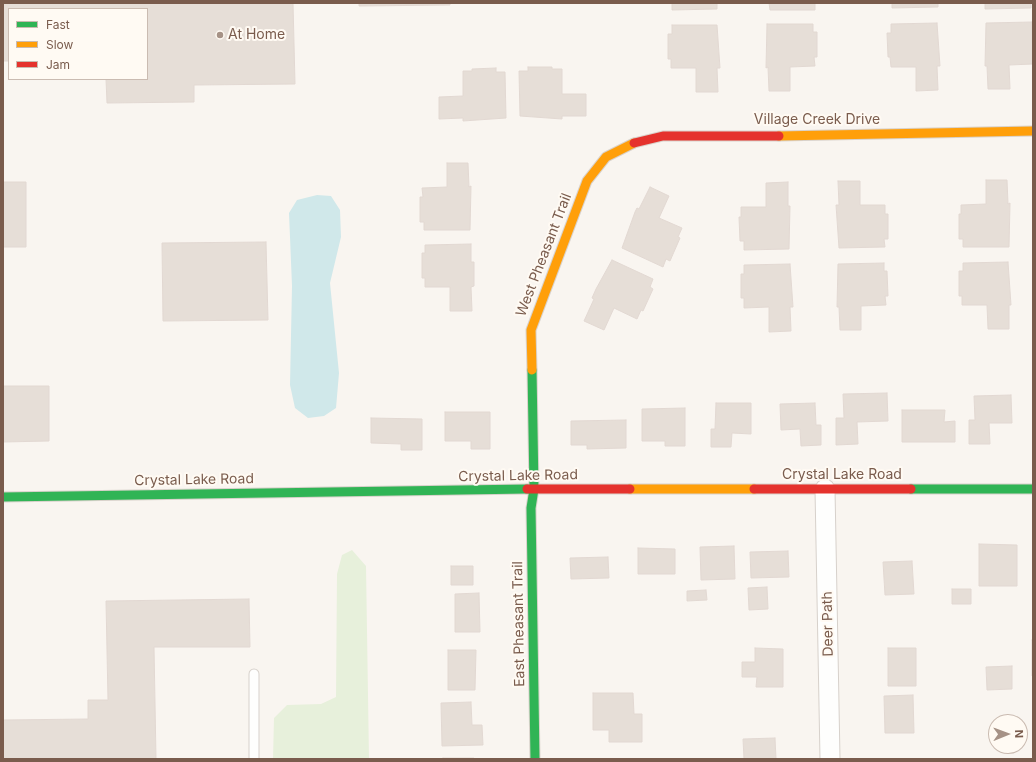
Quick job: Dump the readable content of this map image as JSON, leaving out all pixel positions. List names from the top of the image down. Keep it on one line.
{"streets":{"street":["Village Creek Drive","West Pheasant Trail","Crystal Lake Road","East Pheasant Trail","Deer Path"]},"crossings":[["Village Creek Drive","West Pheasant Trail"],["West Pheasant Trail","Crystal Lake Road"],["West Pheasant Trail","East Pheasant Trail"],["Crystal Lake Road","East Pheasant Trail"],["Crystal Lake Road","Deer Path"]],"places":["At Home"],"legend":["Fast","Slow","Jam"],"north":"right"}
